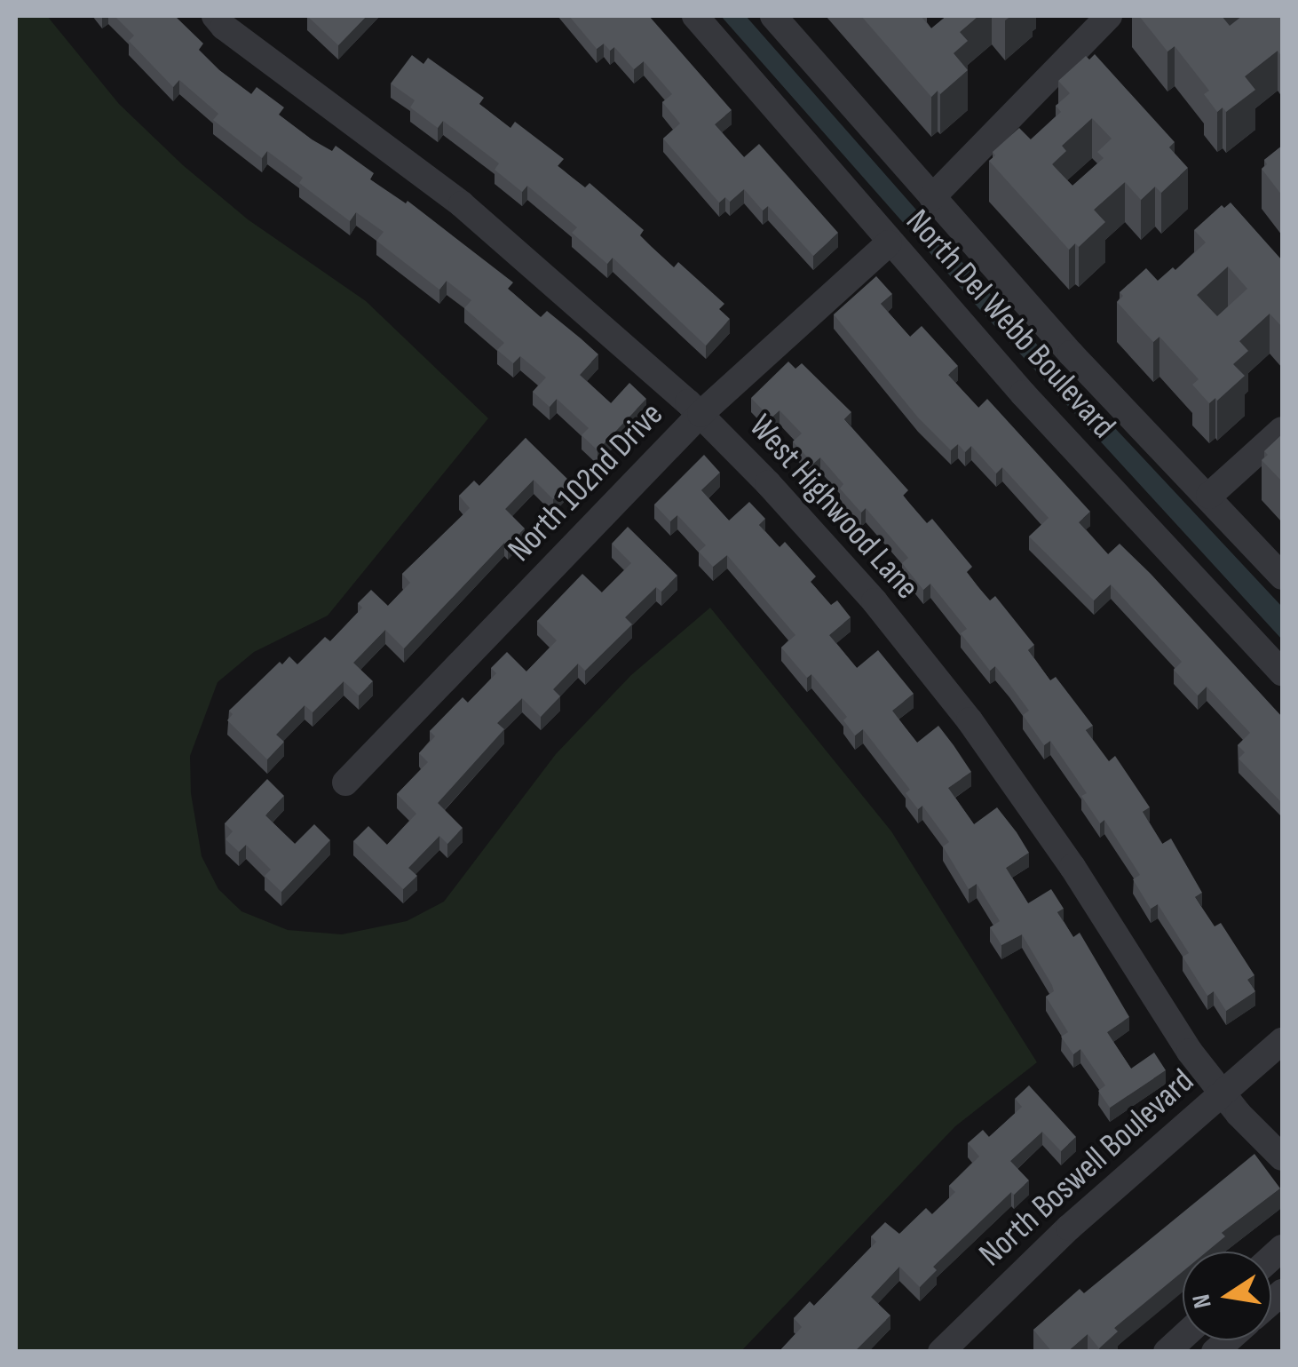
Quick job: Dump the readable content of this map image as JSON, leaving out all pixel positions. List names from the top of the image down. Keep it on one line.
{"streets":{"street":["North Del Webb Boulevard","North 102nd Drive","West Highwood Lane","North Boswell Boulevard"]},"crossings":[["North Del Webb Boulevard","North 102nd Drive"],["North 102nd Drive","West Highwood Lane"],["West Highwood Lane","North Boswell Boulevard"]],"north":"left"}
